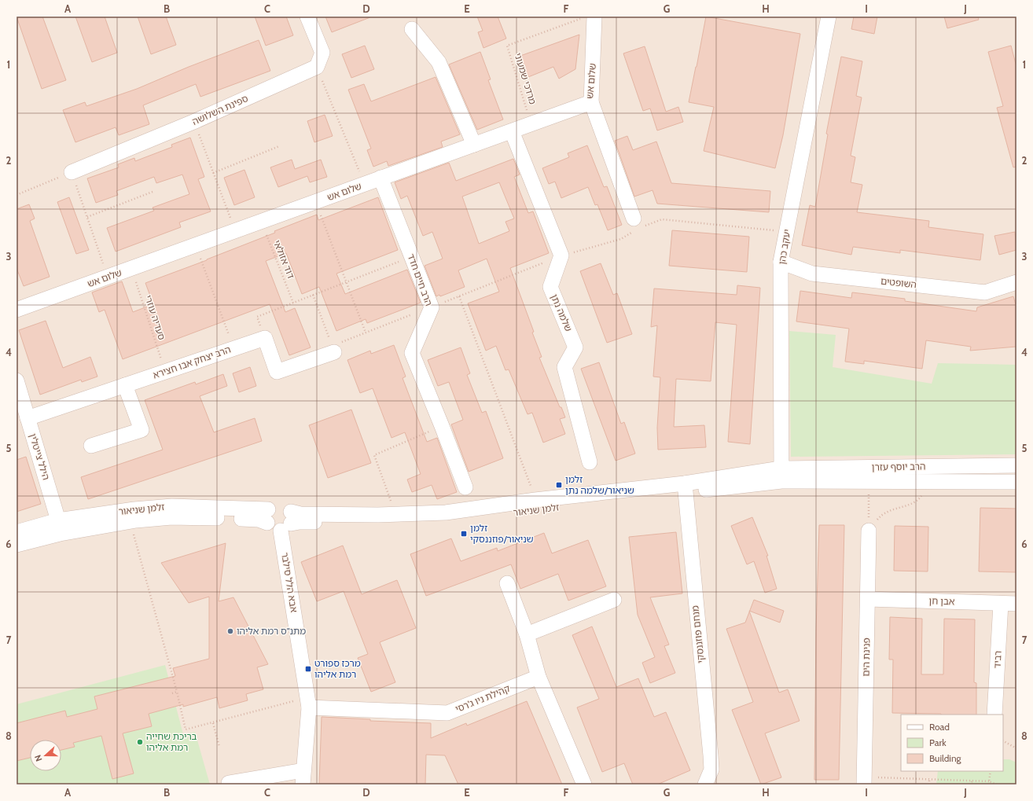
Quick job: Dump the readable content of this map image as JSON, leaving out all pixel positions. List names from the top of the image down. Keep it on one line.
{"streets":{"street":["שלום אש","ספינת השלושה","יעקב כהן","הרב חיים חדד","השופטים","שלמה נתן","הרב יצחק אבו חצירא","הילל צייטלין","הרב יוסף עזרן","זלמן שניאור","אבא הלל סילבר","אבן חן","מנחם פוזננסקי","פנינת הים","רביד","קהילת ניו ג'רסי"],"path":["מרדכי שמעוני","דוד אזולאי","סעדיה עוזרי"]},"crossings":[["מרדכי שמעוני","שלום אש"],["שלום אש","דוד אזולאי"],["שלום אש","הרב חיים חדד"],["שלום אש","שלמה נתן"],["שלום אש","סעדיה עוזרי"],["יעקב כהן","השופטים"],["יעקב כהן","הרב יוסף עזרן"],["יעקב כהן","זלמן שניאור"],["סעדיה עוזרי","הרב יצחק אבו חצירא"],["הרב יצחק אבו חצירא","הילל צייטלין"],["הילל צייטלין","זלמן שניאור"],["הרב יוסף עזרן","זלמן שניאור"],["זלמן שניאור","אבא הלל סילבר"],["זלמן שניאור","מנחם פוזננסקי"],["אבא הלל סילבר","קהילת ניו ג'רסי"],["אבן חן","פנינת הים"],["אבן חן","רביד"]],"places":{"transit":["זלמן שניאור/שלמה נתן","זלמן שניאור/פוזננסקי","מרכז ספורט רמת אליהו"],"other":["מתנ\"ס רמת אליהו","בריכת שחייה רמת אליהו"]},"legend":["Road","Park","Building"],"north":"left","grid":{"columns":["A","B","C","D","E","F","G","H","I","J"],"rows":["1","2","3","4","5","6","7","8"]}}
